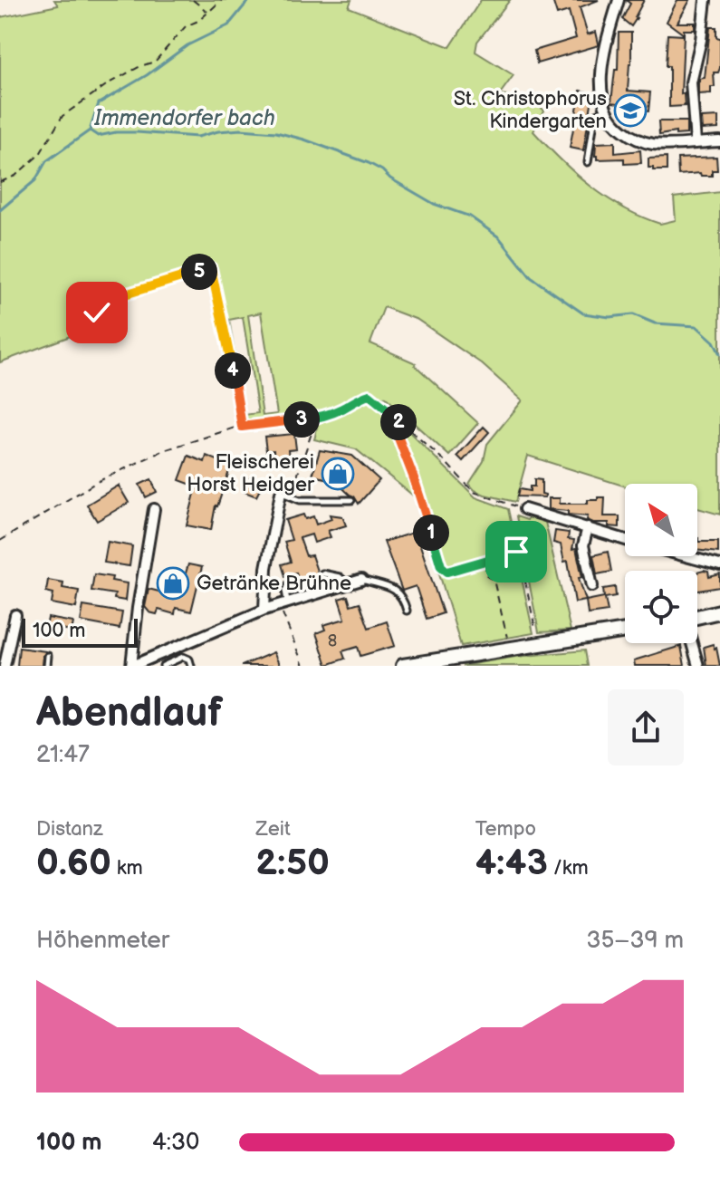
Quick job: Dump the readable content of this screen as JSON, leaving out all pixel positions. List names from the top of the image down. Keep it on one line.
{"water":["Immendorfer bach"],"places":{"school or university":["St. Christophorus Kindergarten"],"shop":["Fleischerei Horst Heidger","Getränke Brühne"]},"house_numbers":["8"],"scale_bar":"100 m","north":"top left","page":{"pins":["5","4","3","2","1"],"scale":"100 m","heading":["Abendlauf","21:47"],"stats":[["Distanz","0.60 km"],["Zeit","2:50"],["Tempo","4:43 /km"]],"chart":["Höhenmeter","35–39 m"],"list":[{"name":"100 m","note":"4:30"}]}}
